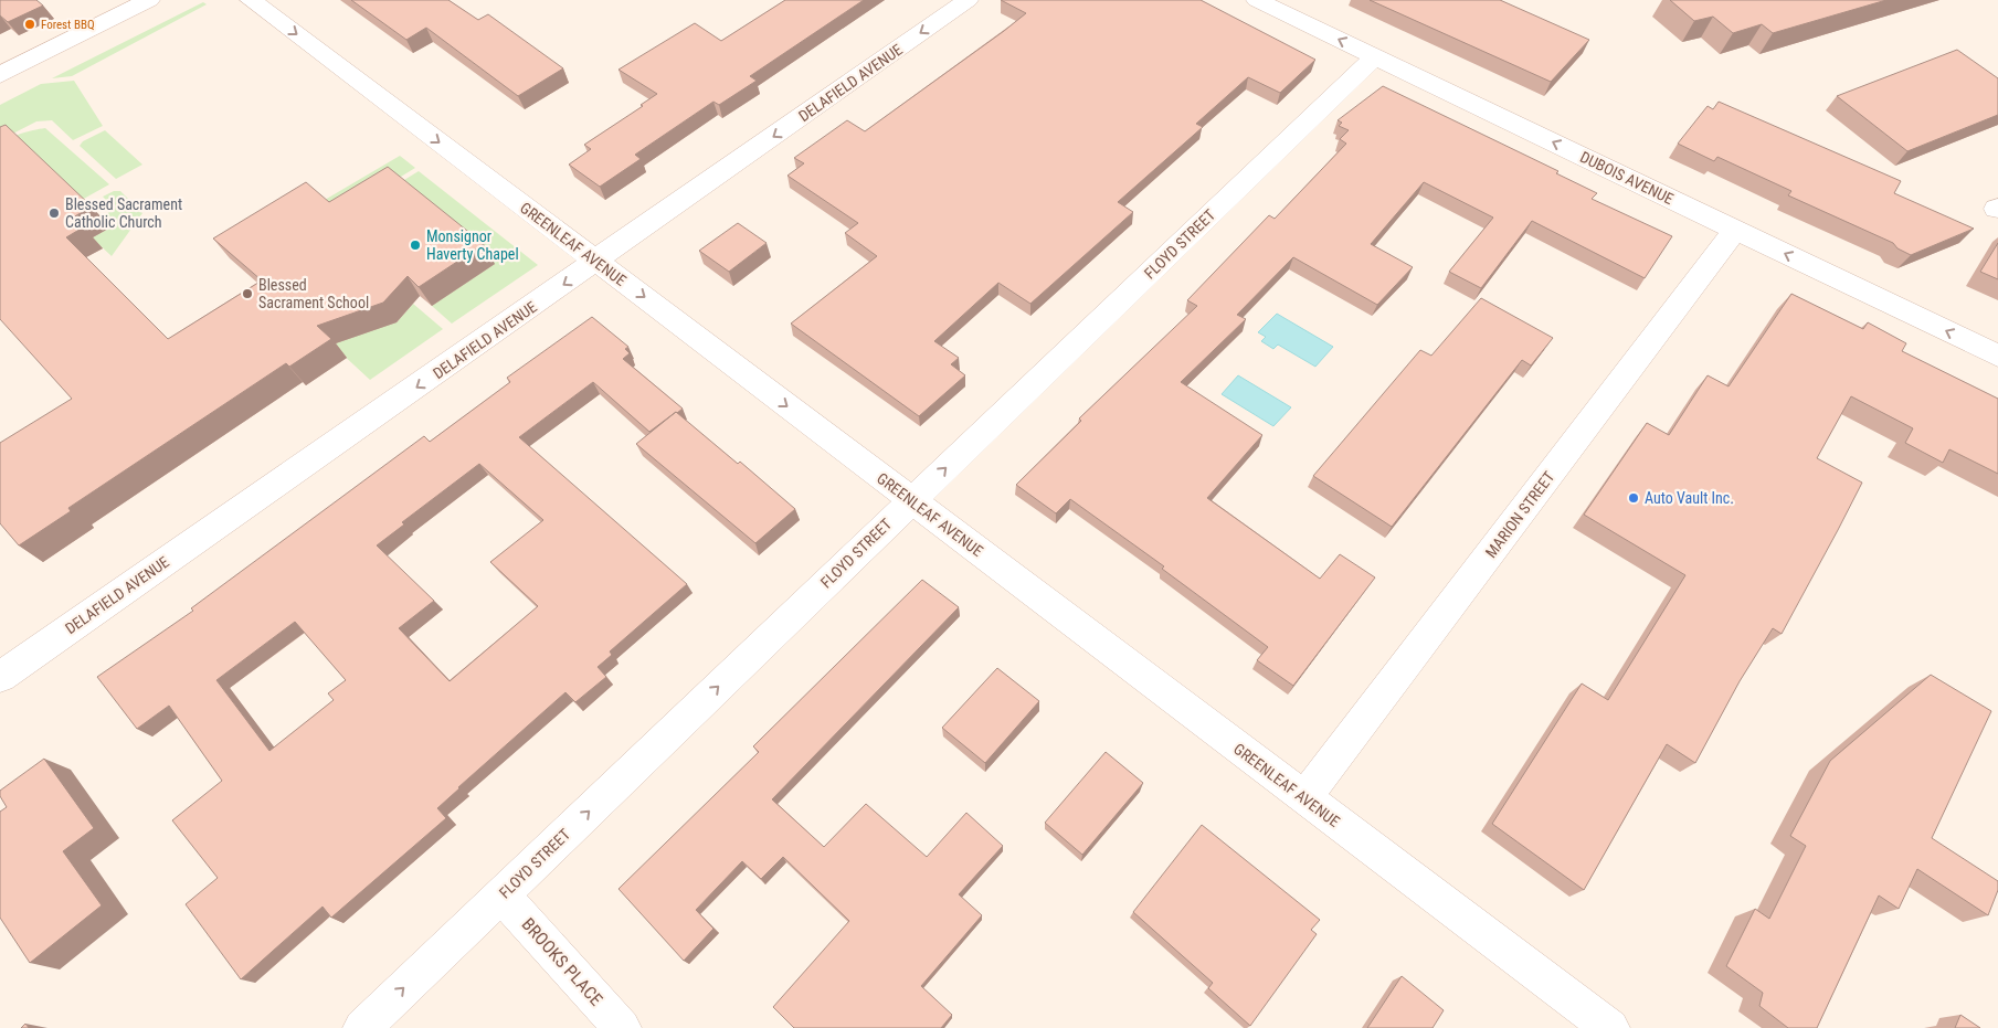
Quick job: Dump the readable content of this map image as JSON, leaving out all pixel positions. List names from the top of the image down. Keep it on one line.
{"streets":{"street":["DELAFIELD AVENUE","DUBOIS AVENUE","GREENLEAF AVENUE","FLOYD STREET","MARION STREET","BROOKS PLACE"]},"crossings":[["DELAFIELD AVENUE","GREENLEAF AVENUE"],["DUBOIS AVENUE","FLOYD STREET"],["DUBOIS AVENUE","MARION STREET"],["GREENLEAF AVENUE","FLOYD STREET"],["GREENLEAF AVENUE","MARION STREET"],["FLOYD STREET","BROOKS PLACE"]],"one_way":["DELAFIELD AVENUE","DUBOIS AVENUE","GREENLEAF AVENUE","FLOYD STREET"],"places":["Forest BBQ","Blessed Sacrament Catholic Church","Monsignor Haverty Chapel","Blessed Sacrament School","Auto Vault Inc."]}
